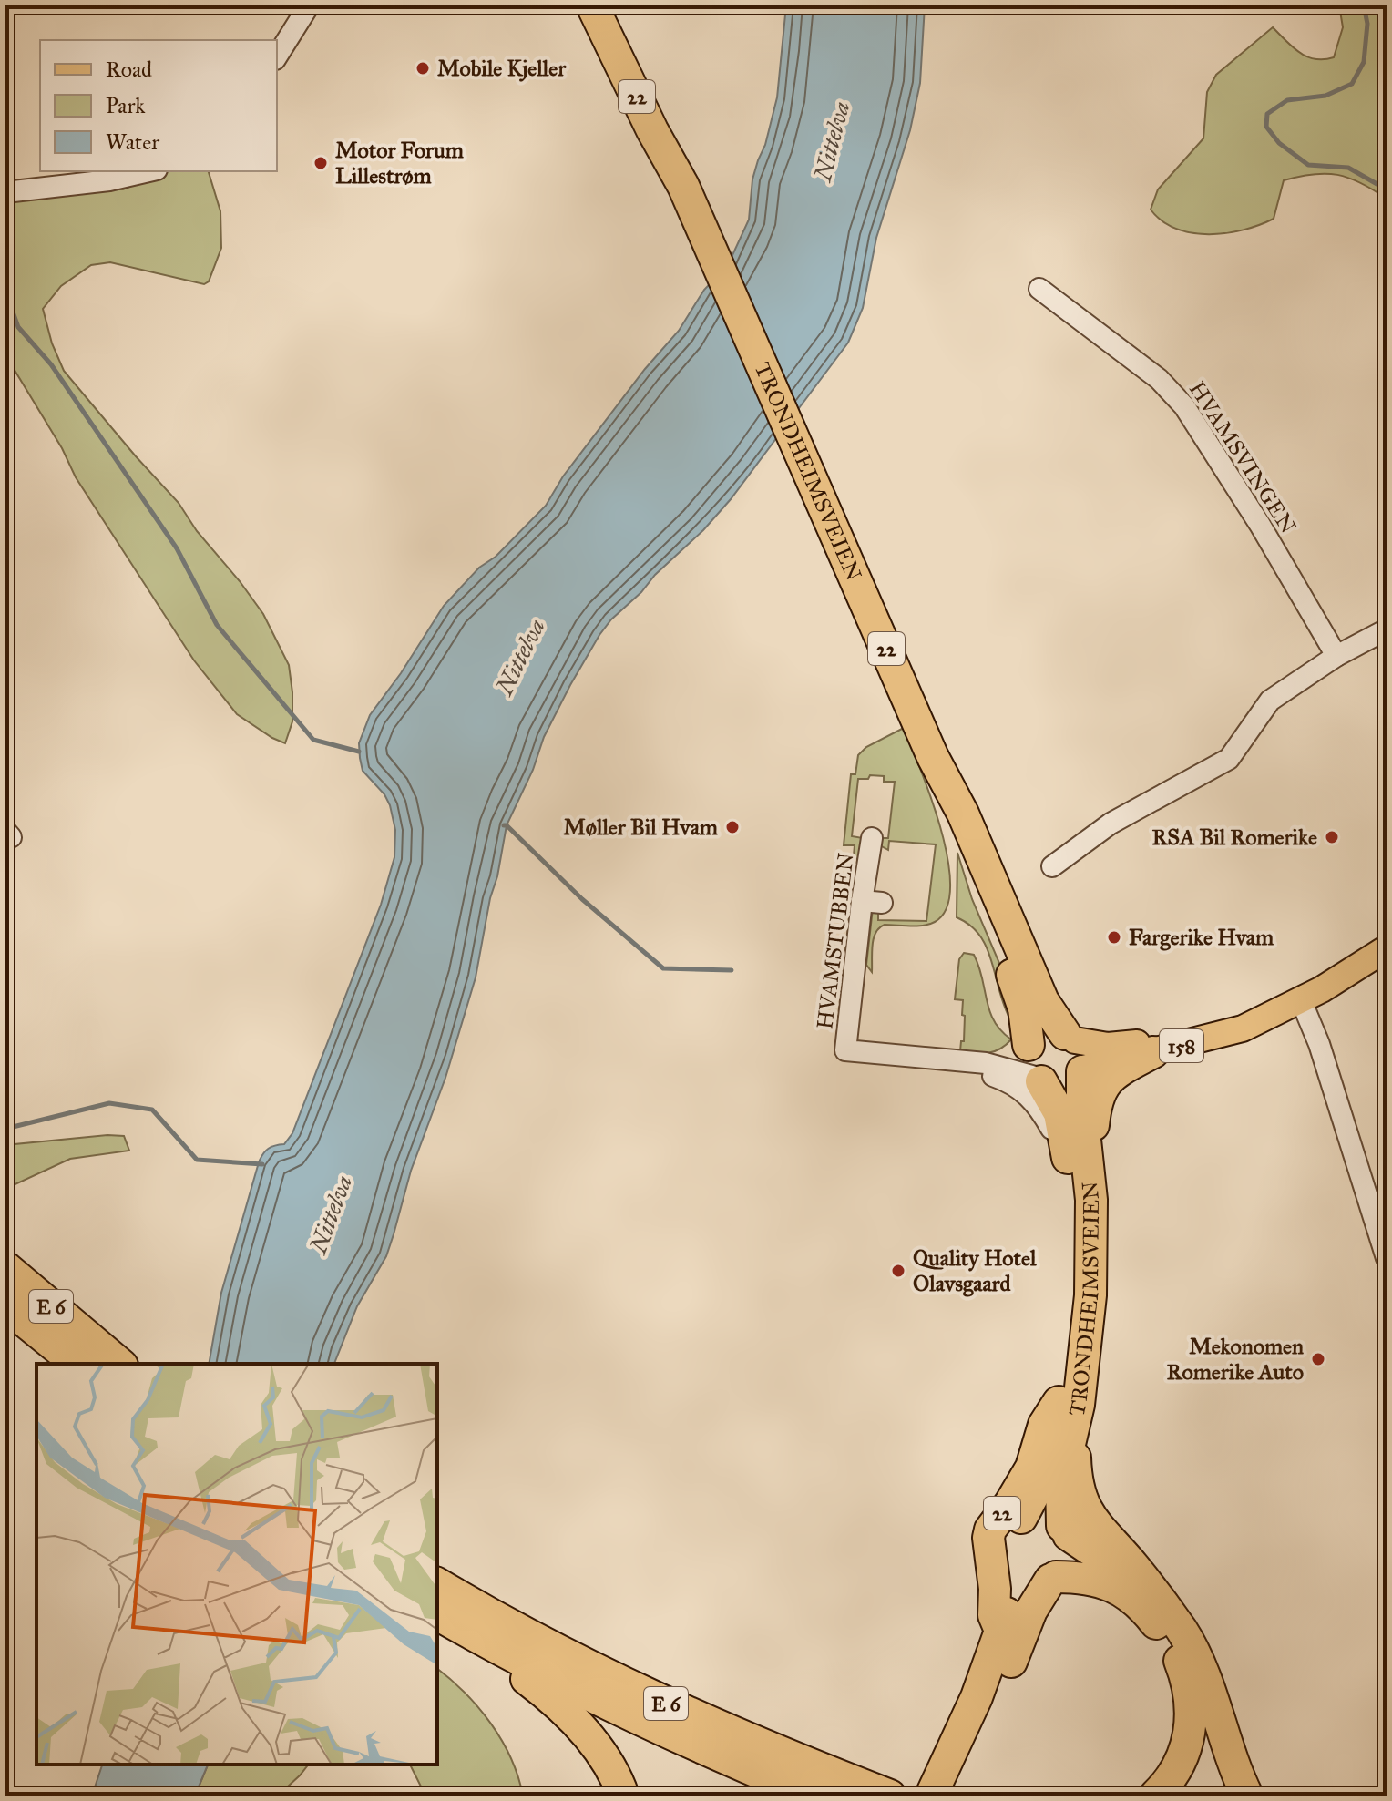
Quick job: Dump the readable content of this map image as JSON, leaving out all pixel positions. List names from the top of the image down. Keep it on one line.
{"streets":{"highway":["22","TRONDHEIMSVEIEN","E 6"],"main road":["158"],"street":["HVAMSVINGEN","HVAMSTUBBEN"]},"crossings":[["22","TRONDHEIMSVEIEN"],["22","158"],["TRONDHEIMSVEIEN","158"]],"water":["Nittelva"],"places":["Mobile Kjeller","Motor Forum Lillestrøm","Møller Bil Hvam","RSA Bil Romerike","Fargerike Hvam","Quality Hotel Olavsgaard","Mekonomen Romerike Auto"],"legend":["Road","Park","Water"]}
